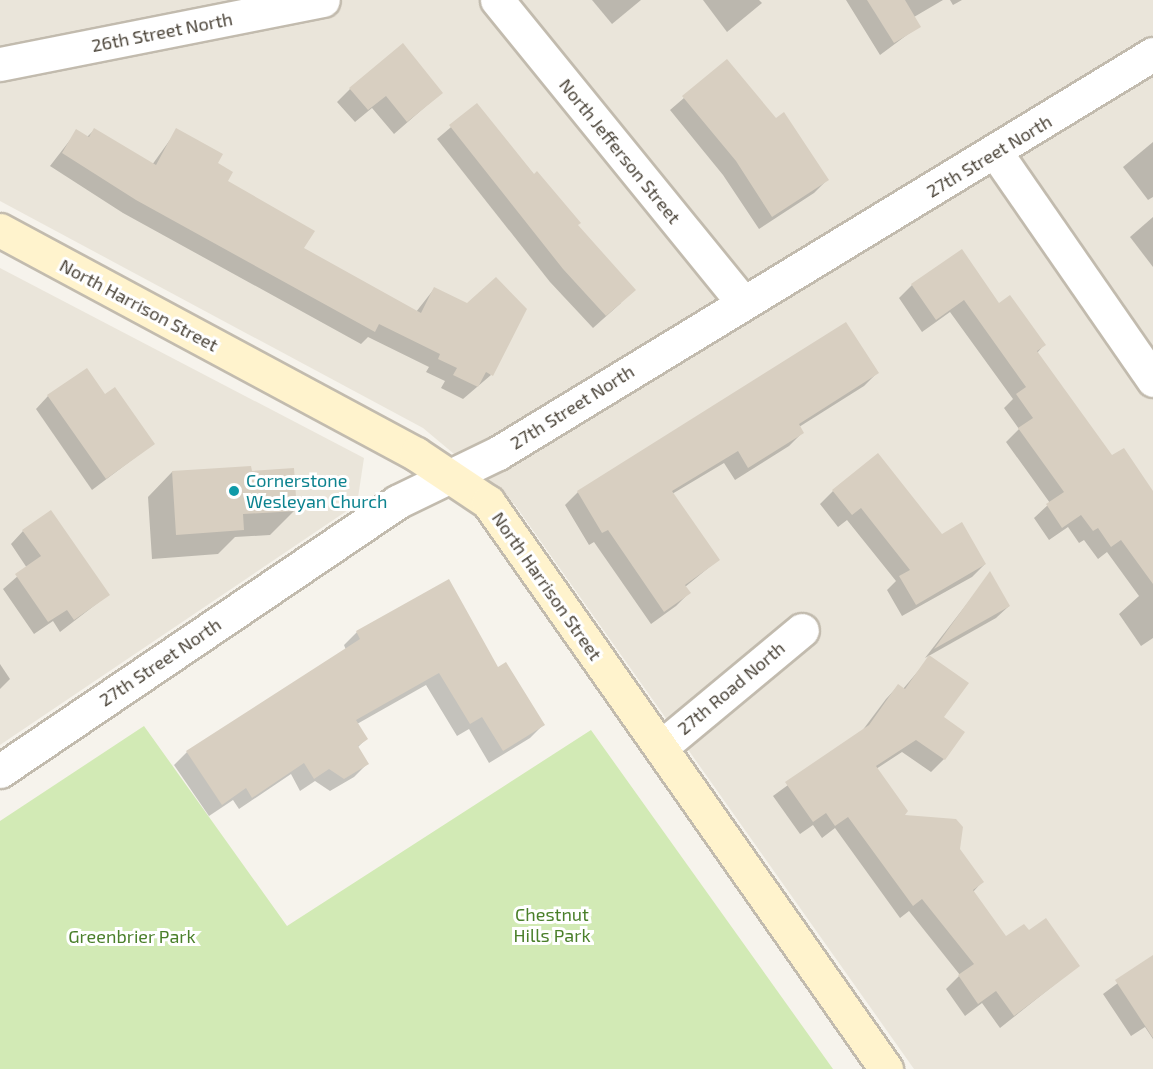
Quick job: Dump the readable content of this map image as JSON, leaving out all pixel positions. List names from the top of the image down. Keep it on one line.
{"streets":{"street":["26th Street North","North Jefferson Street","27th Street North","North Harrison Street","27th Road North"]},"crossings":[["North Jefferson Street","27th Street North"],["27th Street North","North Harrison Street"],["North Harrison Street","27th Road North"]],"parks":["Chestnut Hills Park","Greenbrier Park"],"places":["Cornerstone Wesleyan Church"]}
